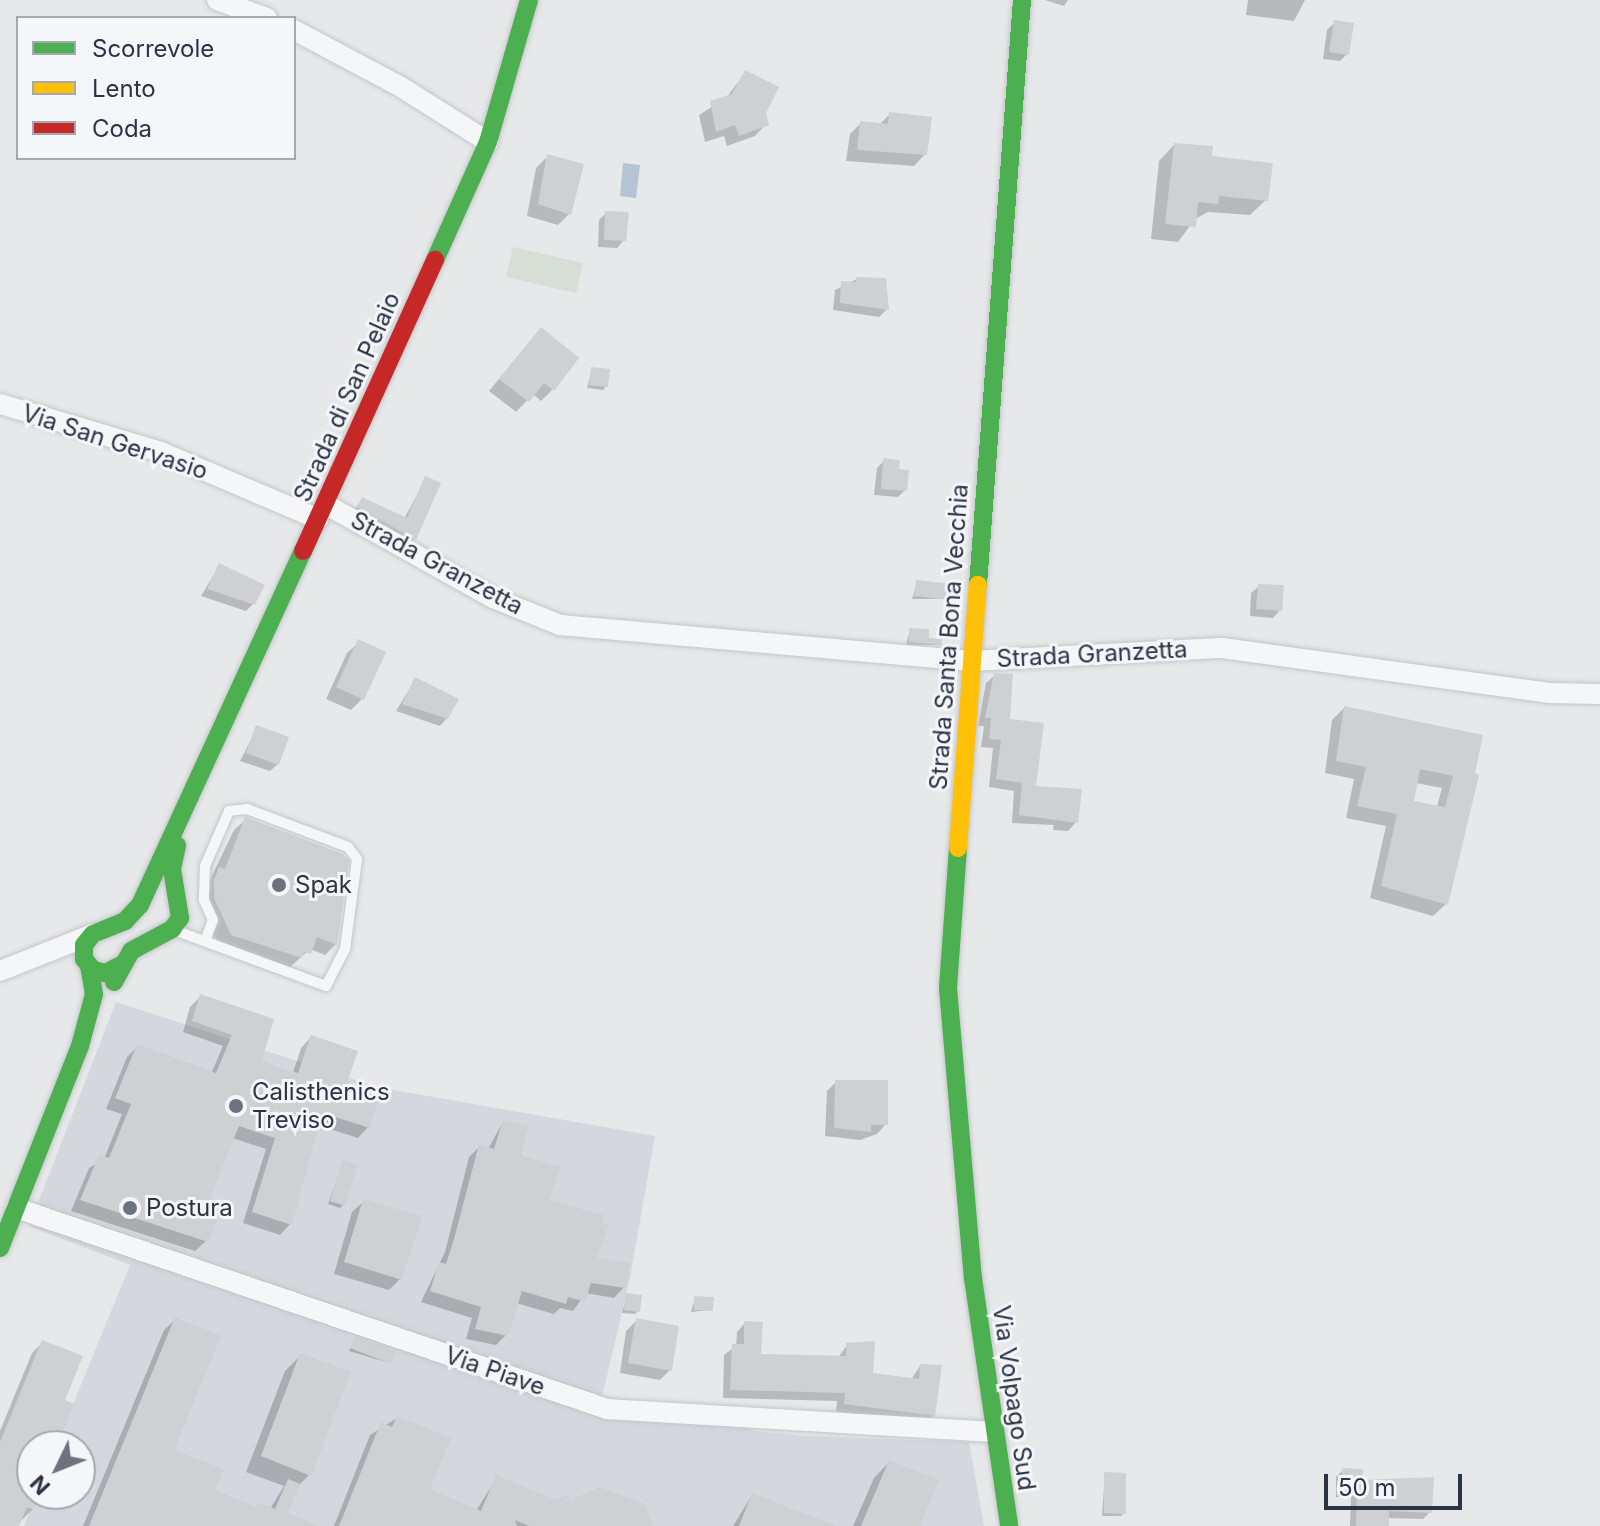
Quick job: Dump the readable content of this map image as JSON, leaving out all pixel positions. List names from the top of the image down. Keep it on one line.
{"streets":{"main road":["Strada di San Pelaio","Strada Santa Bona Vecchia","Via Volpago Sud"],"street":["Via San Gervasio","Strada Granzetta","Via Piave"]},"crossings":[["Strada di San Pelaio","Via San Gervasio"],["Strada di San Pelaio","Strada Granzetta"],["Via San Gervasio","Strada Granzetta"],["Strada Granzetta","Strada Santa Bona Vecchia"],["Strada Santa Bona Vecchia","Via Volpago Sud"],["Via Piave","Via Volpago Sud"]],"places":["Spak","Calisthenics Treviso","Postura"],"legend":["Scorrevole","Lento","Coda"],"scale_bar":"50 m","north":"bottom left"}
